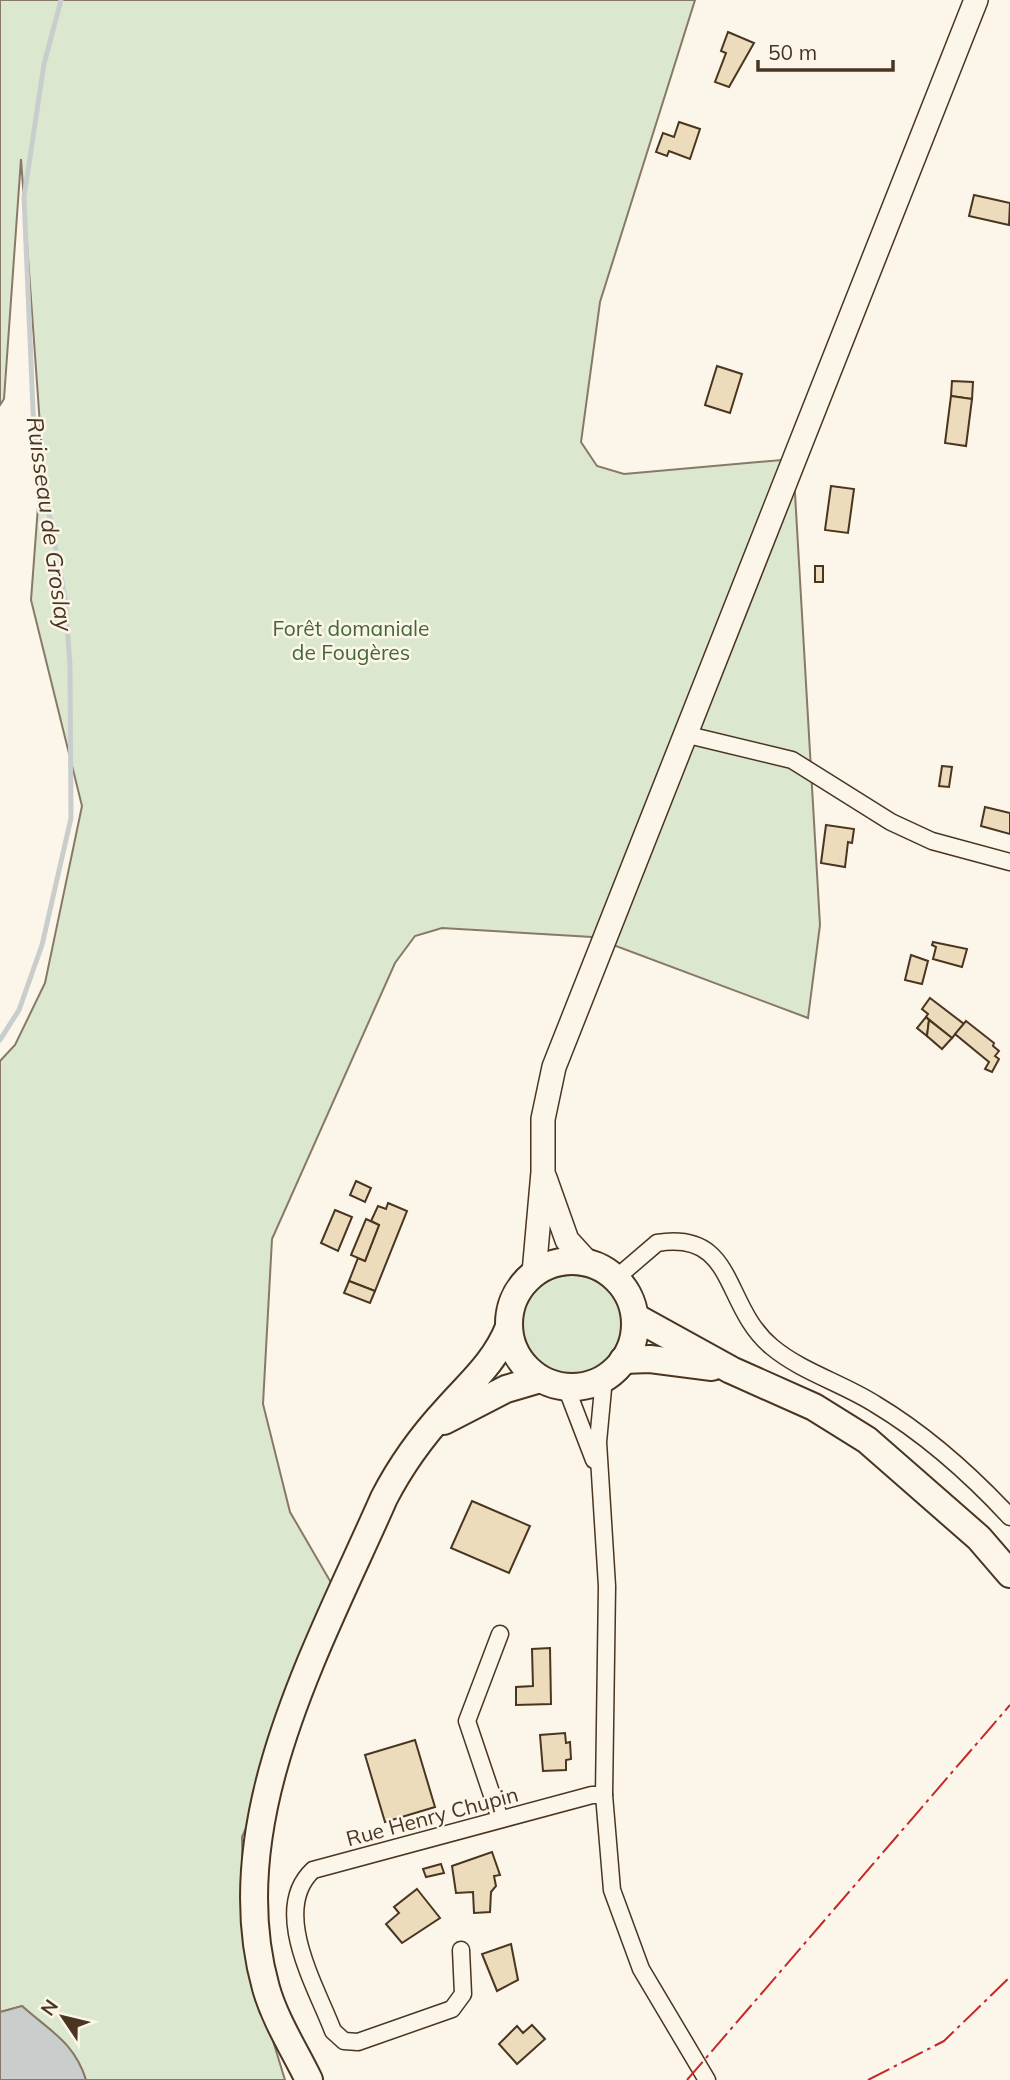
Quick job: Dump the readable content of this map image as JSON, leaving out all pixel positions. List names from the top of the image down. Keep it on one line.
{"streets":{"street":["Rue Henry Chupin"]},"water":["Ruisseau de Groslay"],"parks":["Forêt domaniale de Fougères"],"scale_bar":"50 m","north":"top left"}
